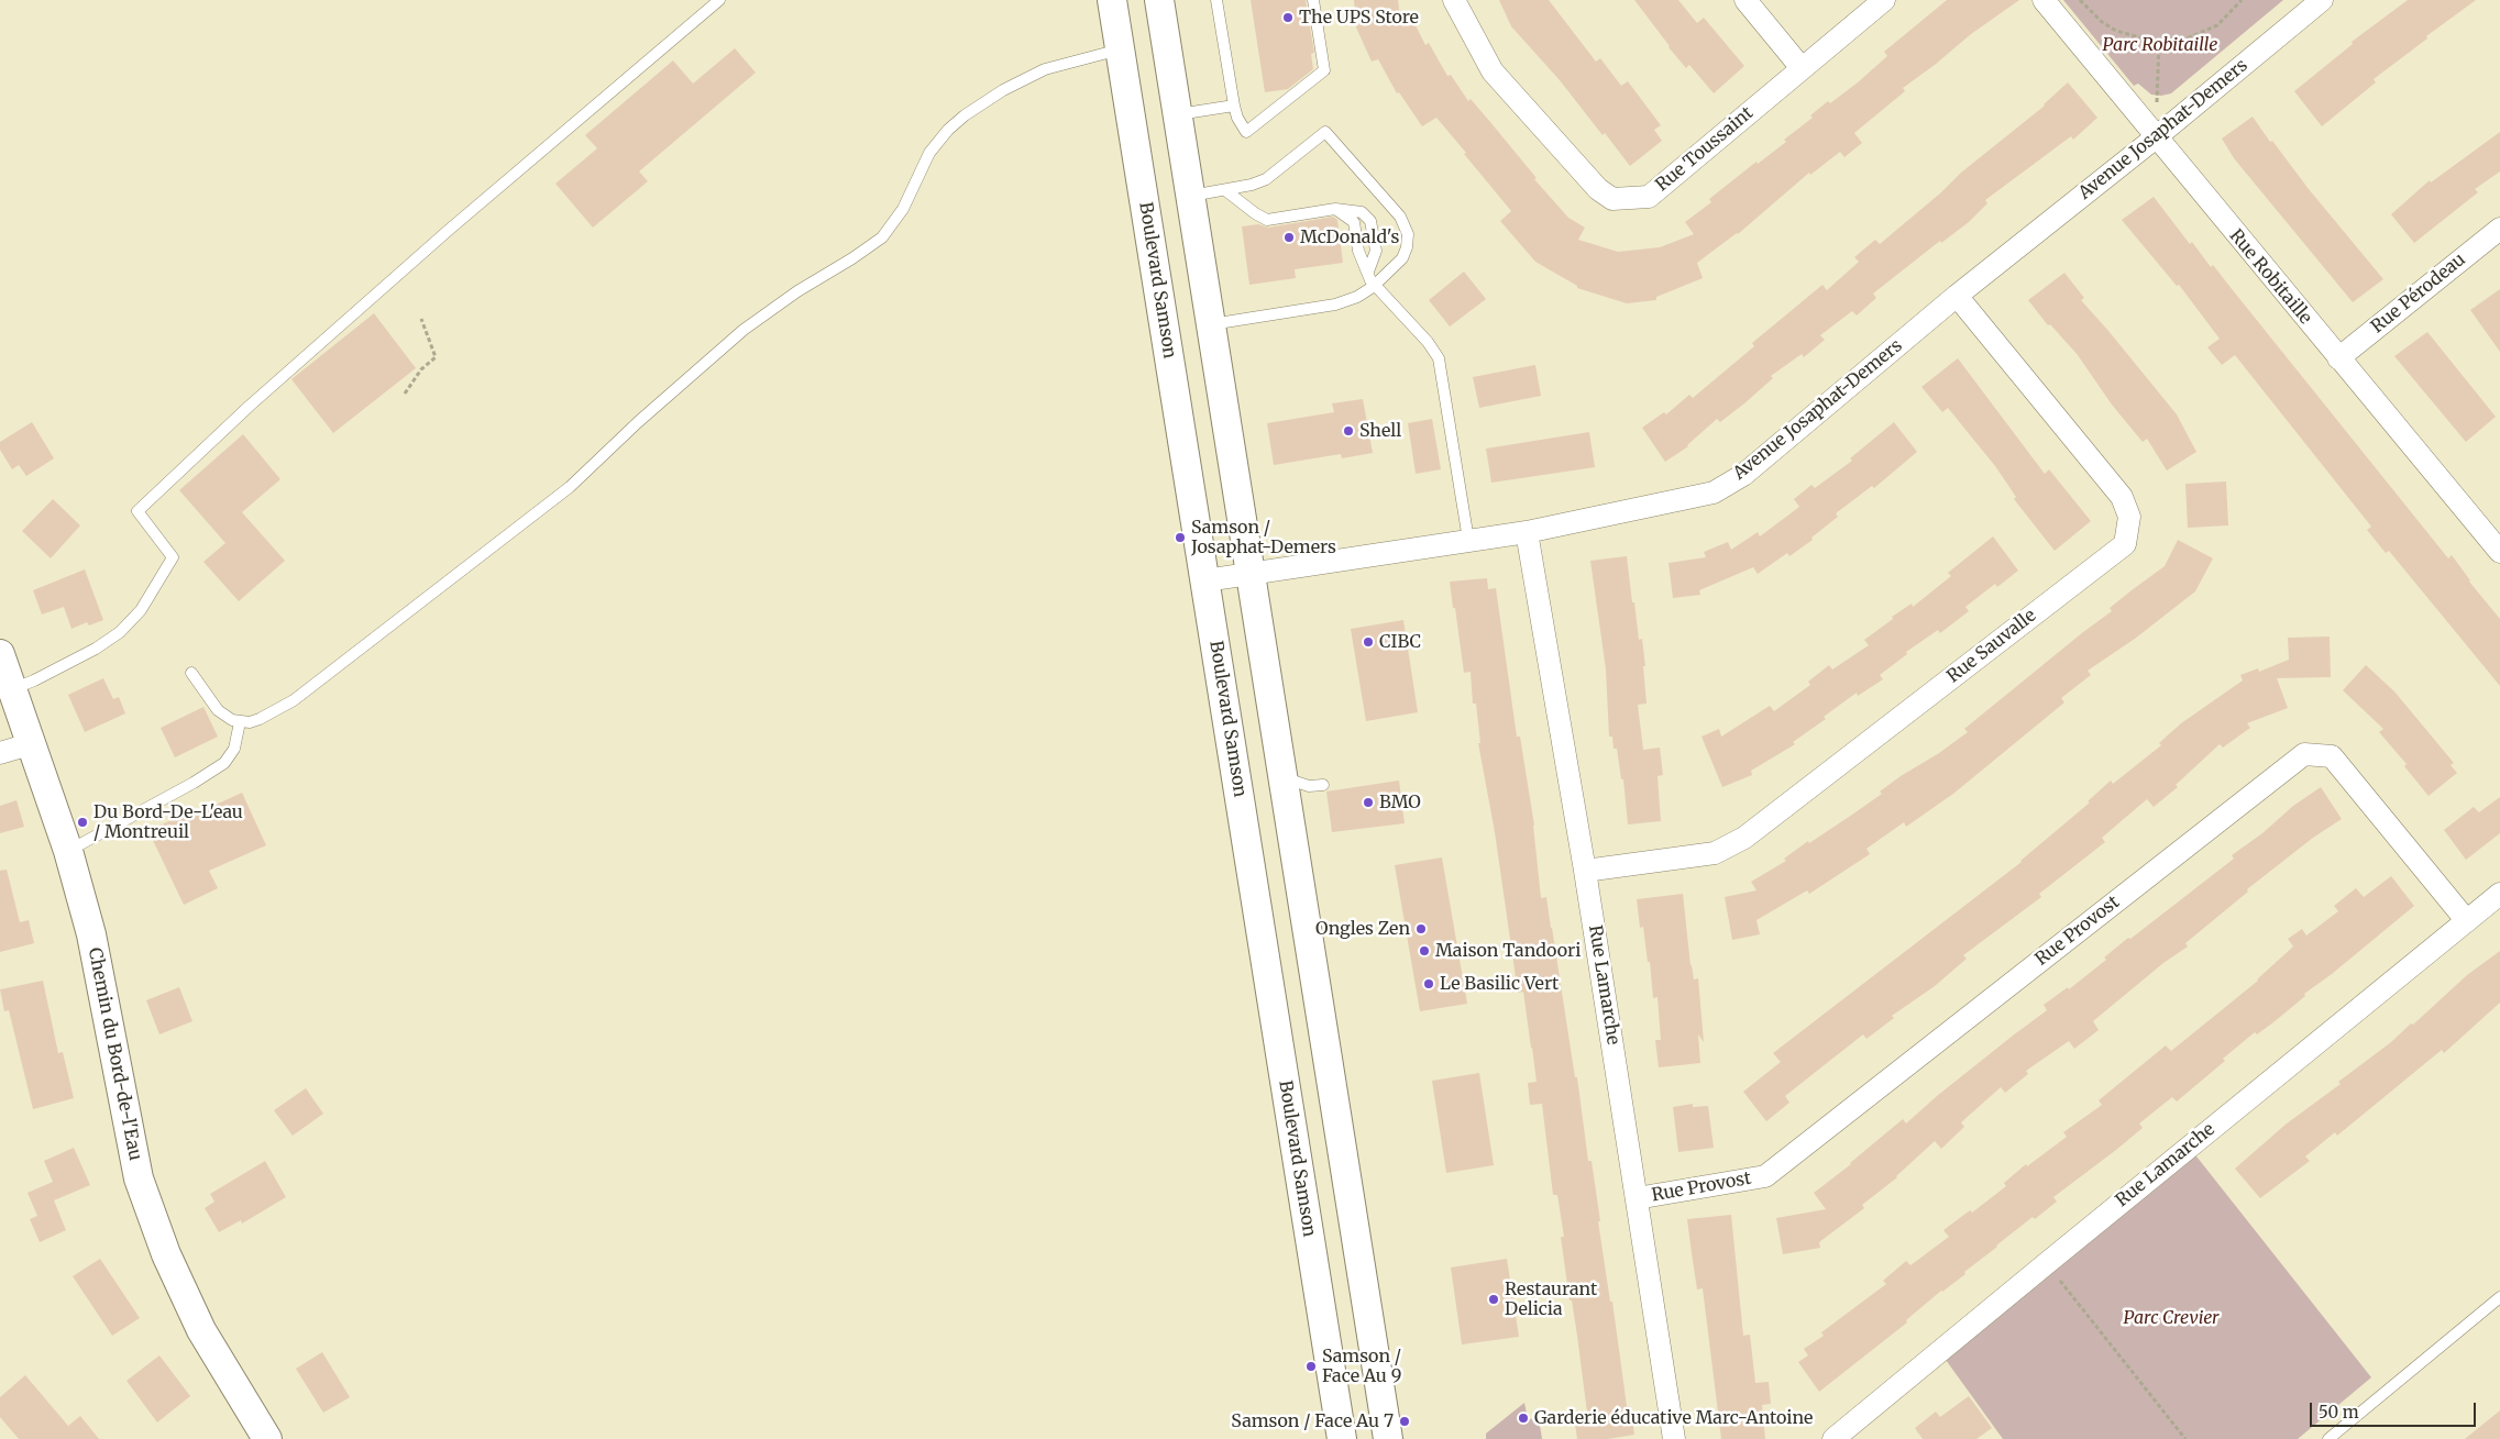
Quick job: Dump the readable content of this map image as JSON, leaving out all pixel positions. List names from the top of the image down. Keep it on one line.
{"streets":{"street":["Avenue Josaphat-Demers","Rue Toussaint","Rue Robitaille","Boulevard Samson","Rue Pérodeau","Rue Sauvalle","Rue Provost","Rue Lamarche","Chemin du Bord-de-l'Eau"]},"crossings":[["Avenue Josaphat-Demers","Rue Robitaille"],["Avenue Josaphat-Demers","Boulevard Samson"],["Avenue Josaphat-Demers","Rue Sauvalle"],["Avenue Josaphat-Demers","Rue Lamarche"],["Rue Robitaille","Rue Pérodeau"],["Rue Sauvalle","Rue Lamarche"],["Rue Provost","Rue Lamarche"]],"parks":["Parc Robitaille","Parc Crevier"],"places":["The UPS Store","McDonald's","Shell","Samson / Josaphat-Demers","CIBC","BMO","Du Bord-De-L'eau / Montreuil","Ongles Zen","Maison Tandoori","Le Basilic Vert","Restaurant Delicia","Samson / Face Au 9","Garderie éducative Marc-Antoine","Samson / Face Au 7"],"scale_bar":"50 m"}
